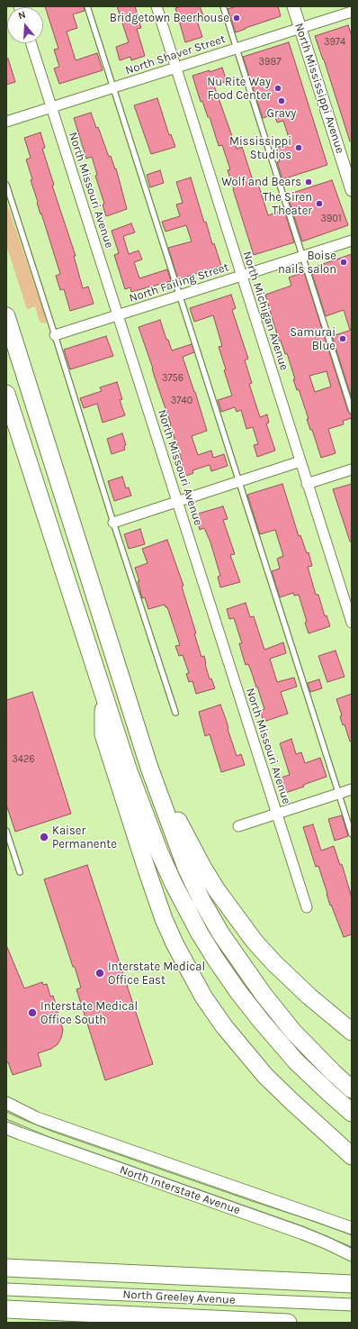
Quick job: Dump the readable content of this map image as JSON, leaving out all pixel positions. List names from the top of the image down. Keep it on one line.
{"streets":{"street":["North Shaver Street","North Mississippi Avenue","North Missouri Avenue","North Failing Street","North Michigan Avenue","North Interstate Avenue","North Greeley Avenue"]},"crossings":[["North Shaver Street","North Mississippi Avenue"],["North Shaver Street","North Missouri Avenue"],["North Shaver Street","North Michigan Avenue"],["North Missouri Avenue","North Failing Street"],["North Failing Street","North Michigan Avenue"]],"places":["Bridgetown Beerhouse","Nu Rite Way Food Center","Gravy","Mississippi Studios","Wolf and Bears","The Siren Theater","Boise nails salon","Samurai Blue","Kaiser Permanente","Interstate Medical Office East","Interstate Medical Office South"],"house_numbers":["3974","3987","3901","3756","3740","3426"],"north":"top"}
